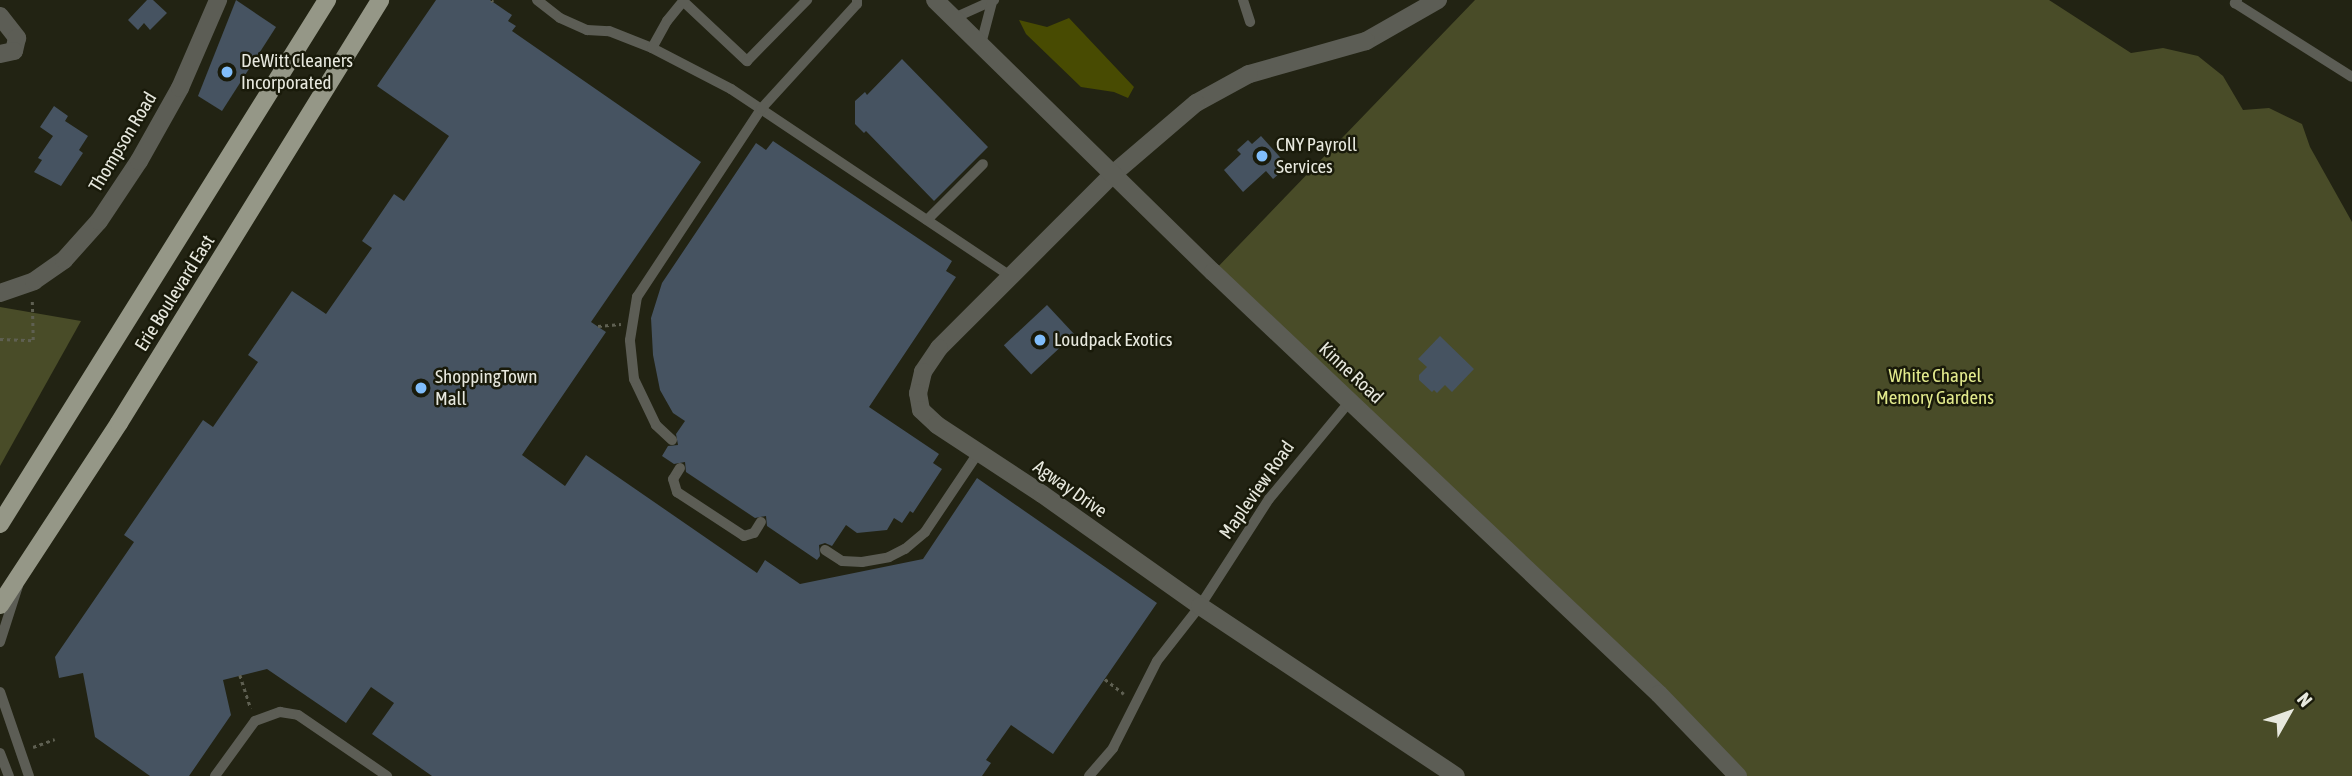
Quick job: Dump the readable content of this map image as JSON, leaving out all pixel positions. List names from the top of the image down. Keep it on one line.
{"streets":{"main road":["Erie Boulevard East"],"street":["Thompson Road","Kinne Road","Agway Drive"],"lane":["Mapleview Road"]},"crossings":[["Kinne Road","Agway Drive"],["Kinne Road","Mapleview Road"],["Agway Drive","Mapleview Road"]],"parks":["White Chapel Memory Gardens"],"places":["DeWitt Cleaners Incorporated","CNY Payroll Services","Loudpack Exotics","ShoppingTown Mall"],"north":"top right"}
